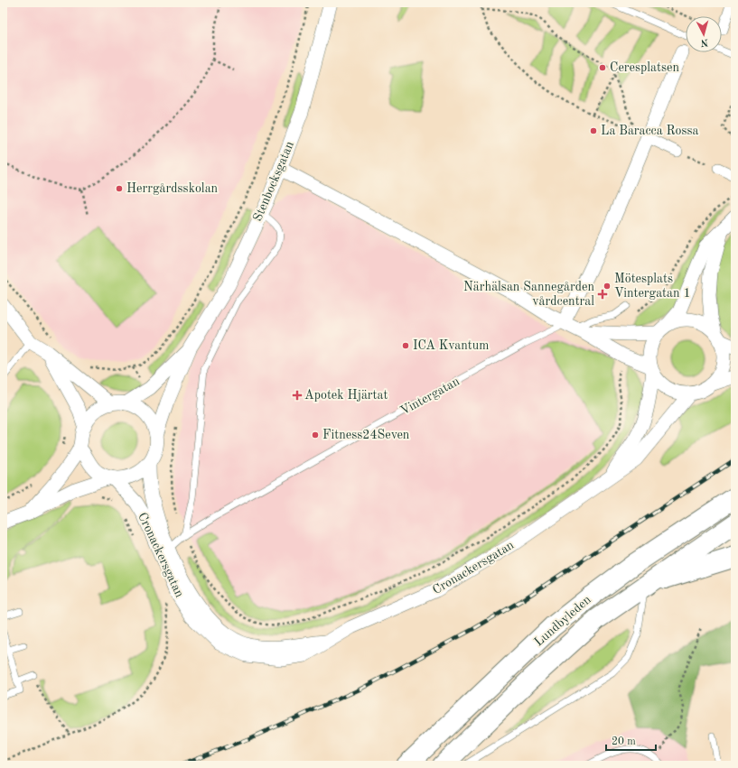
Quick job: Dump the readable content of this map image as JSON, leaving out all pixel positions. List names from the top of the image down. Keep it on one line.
{"streets":{"highway":["Lundbyleden"],"street":["Stenbocksgatan","Cronackersgatan"],"lane":["Vintergatan"]},"crossings":[["Stenbocksgatan","Cronackersgatan"],["Vintergatan","Cronackersgatan"]],"places":{"other":["Ceresplatsen","La Baracca Rossa","Herrgårdsskolan","Mötesplats Vintergatan 1","ICA Kvantum","Fitness24Seven"],"health":["Närhälsan Sannegården vårdcentral","Apotek Hjärtat"]},"scale_bar":"20 m","north":"bottom"}
